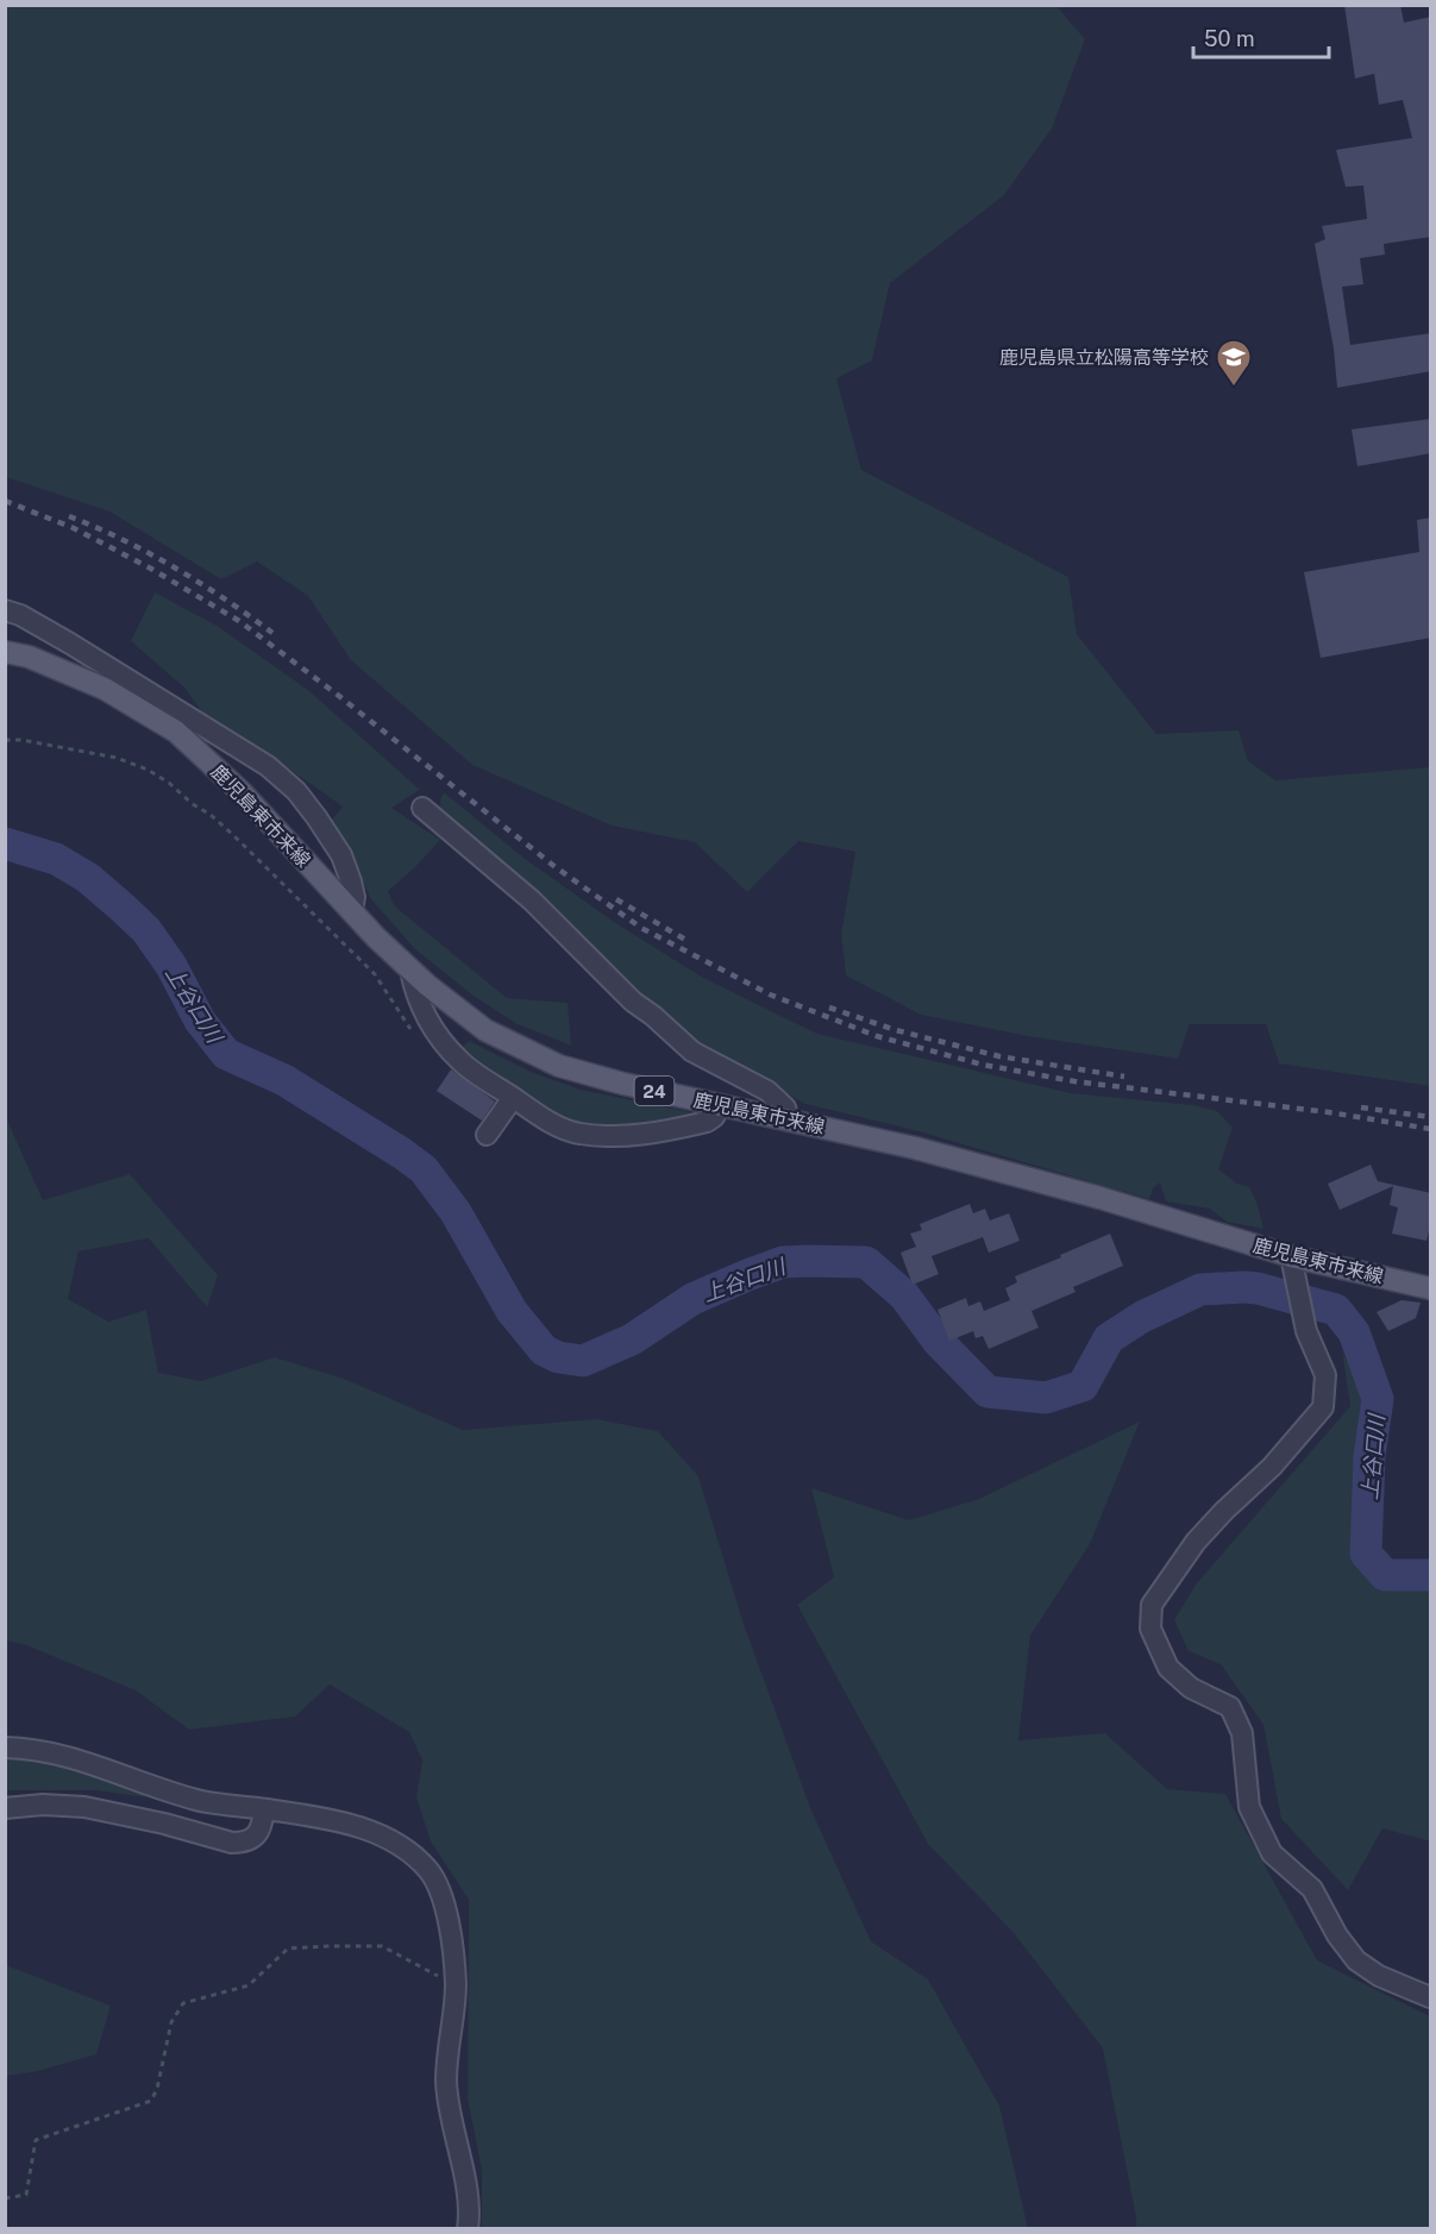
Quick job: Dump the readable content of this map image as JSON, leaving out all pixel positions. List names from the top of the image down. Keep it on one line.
{"streets":{"main road":["鹿児島東市来線","24"]},"water":["上谷口川"],"places":{"school or university":["鹿児島県立松陽高等学校"]},"scale_bar":"50 m"}
